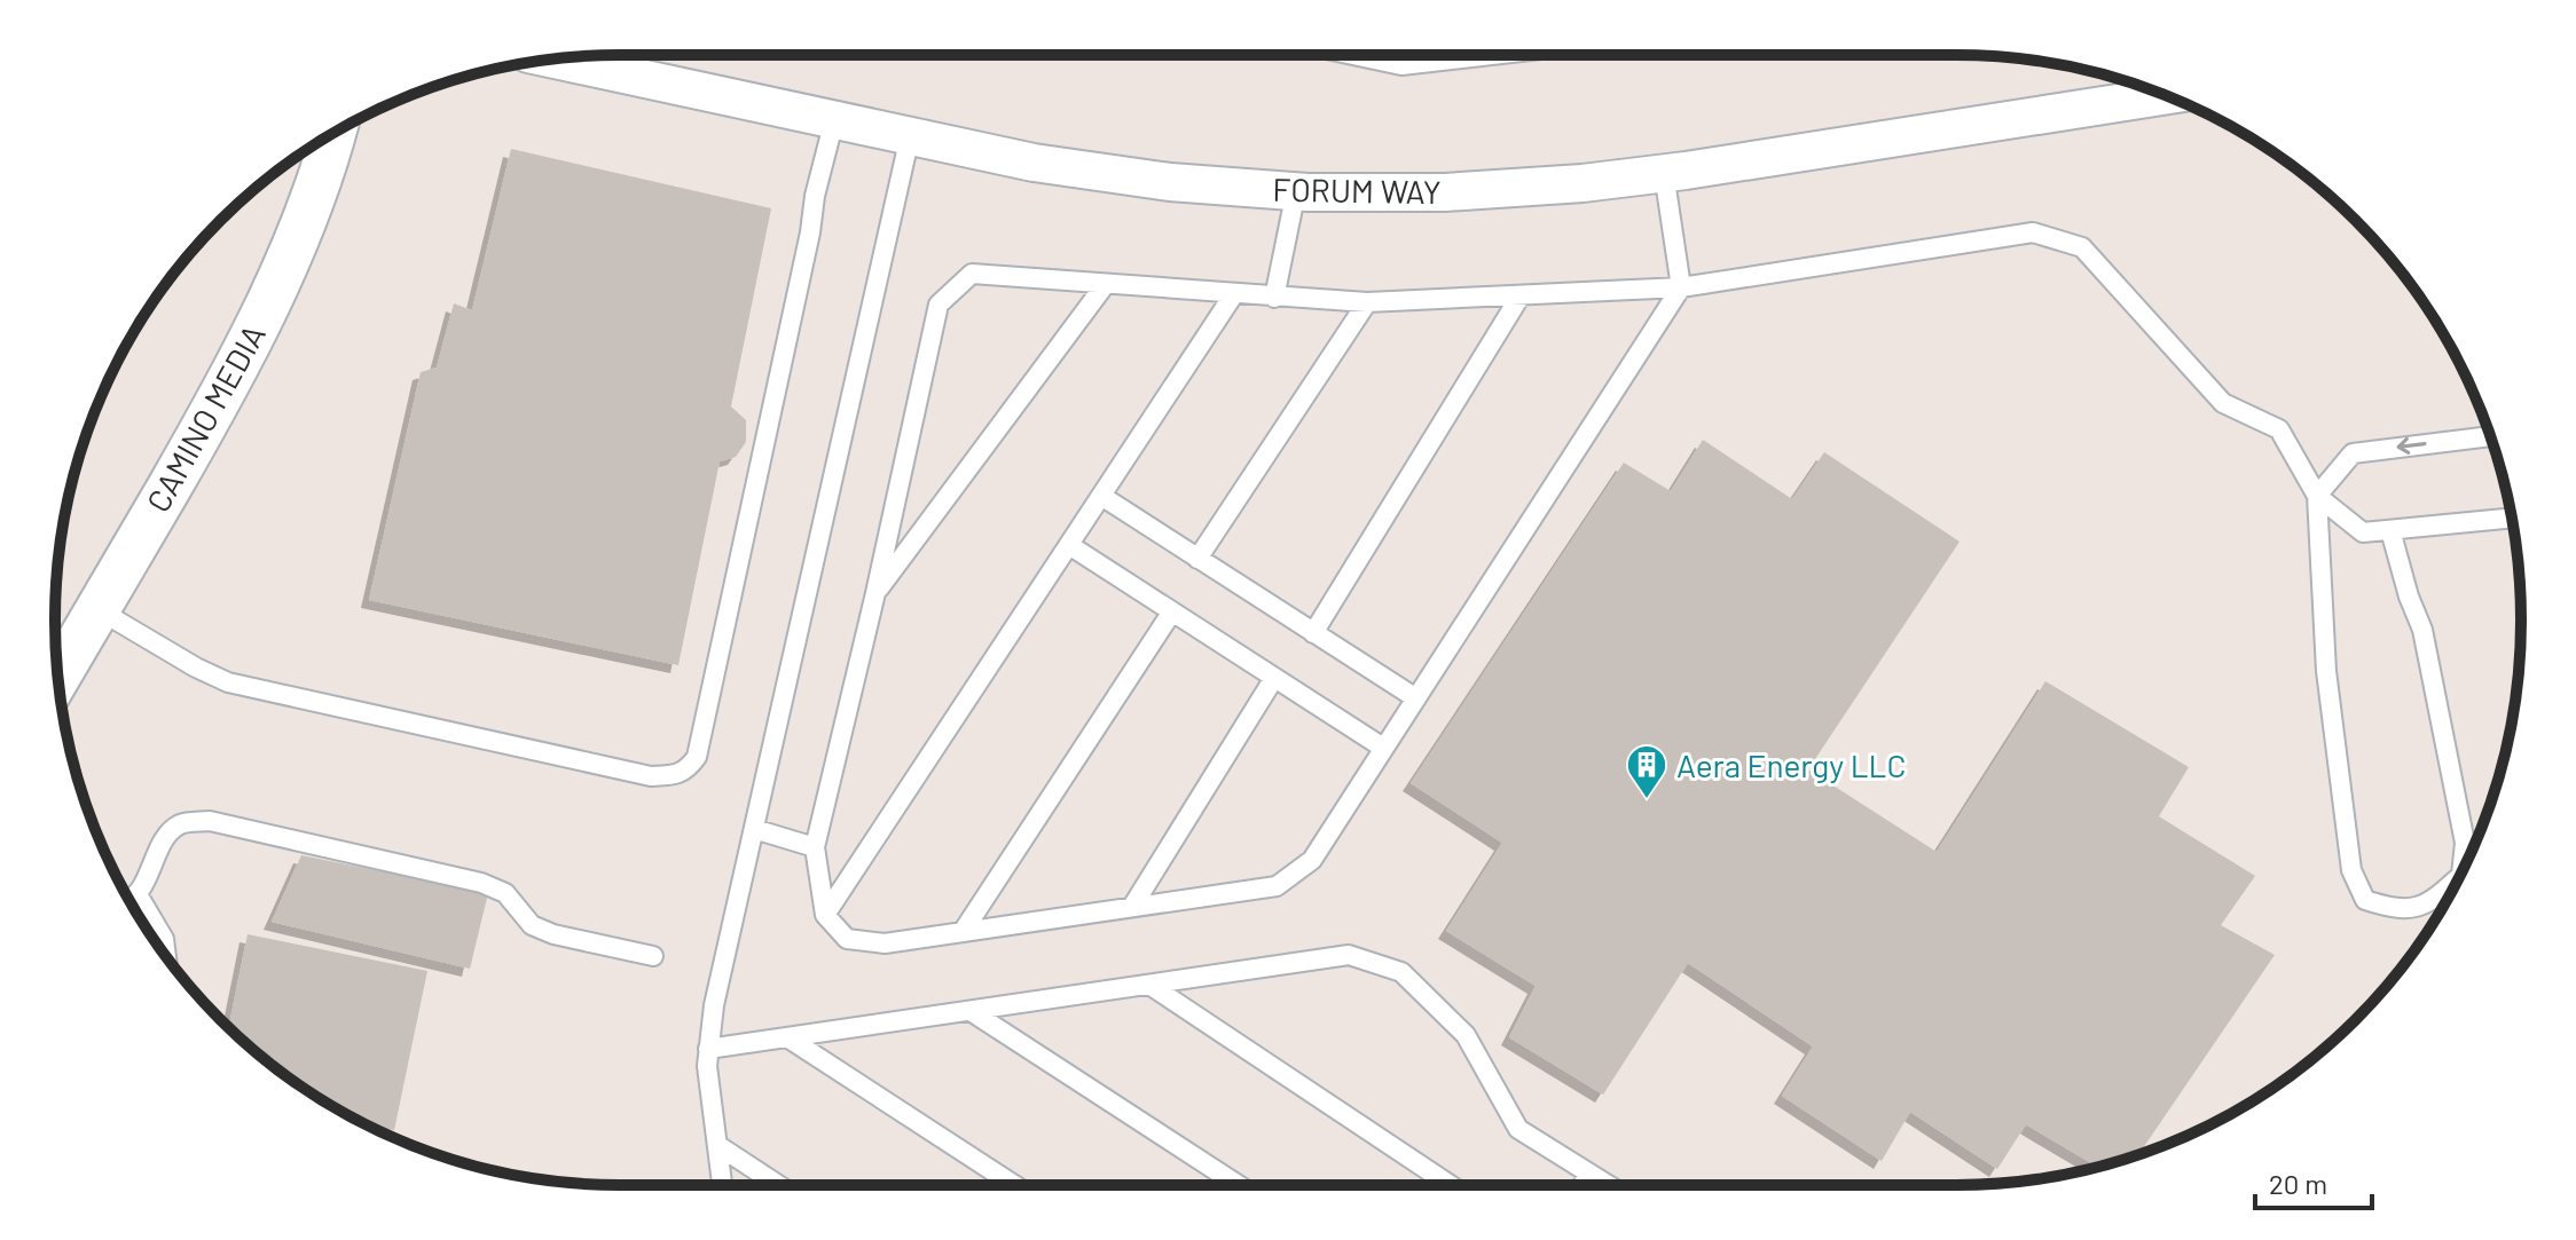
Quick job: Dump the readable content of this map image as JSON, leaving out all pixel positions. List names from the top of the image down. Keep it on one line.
{"streets":{"street":["FORUM WAY","CAMINO MEDIA"]},"places":{"building":["Aera Energy LLC"]},"scale_bar":"20 m"}
